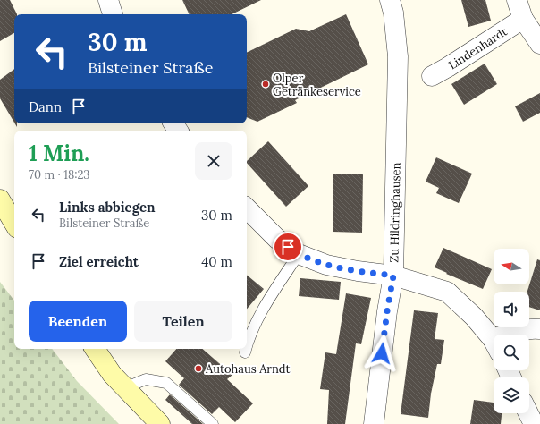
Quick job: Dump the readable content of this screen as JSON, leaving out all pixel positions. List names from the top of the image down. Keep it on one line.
{"streets":{"street":["Lindenhardt","Zu Hildringhausen"]},"places":["Olper Getränkeservice","Autohaus Arndt"],"north":"left","page":{"turn":["30 m","Bilsteiner Straße"],"then":"Dann","heading":["1 Min.","70 m · 18:23"],"list":[{"name":"Links abbiegen","note":"Bilsteiner Straße","value":"30 m"},{"name":"Ziel erreicht","value":"40 m"}],"buttons":["Beenden","Teilen"]}}
